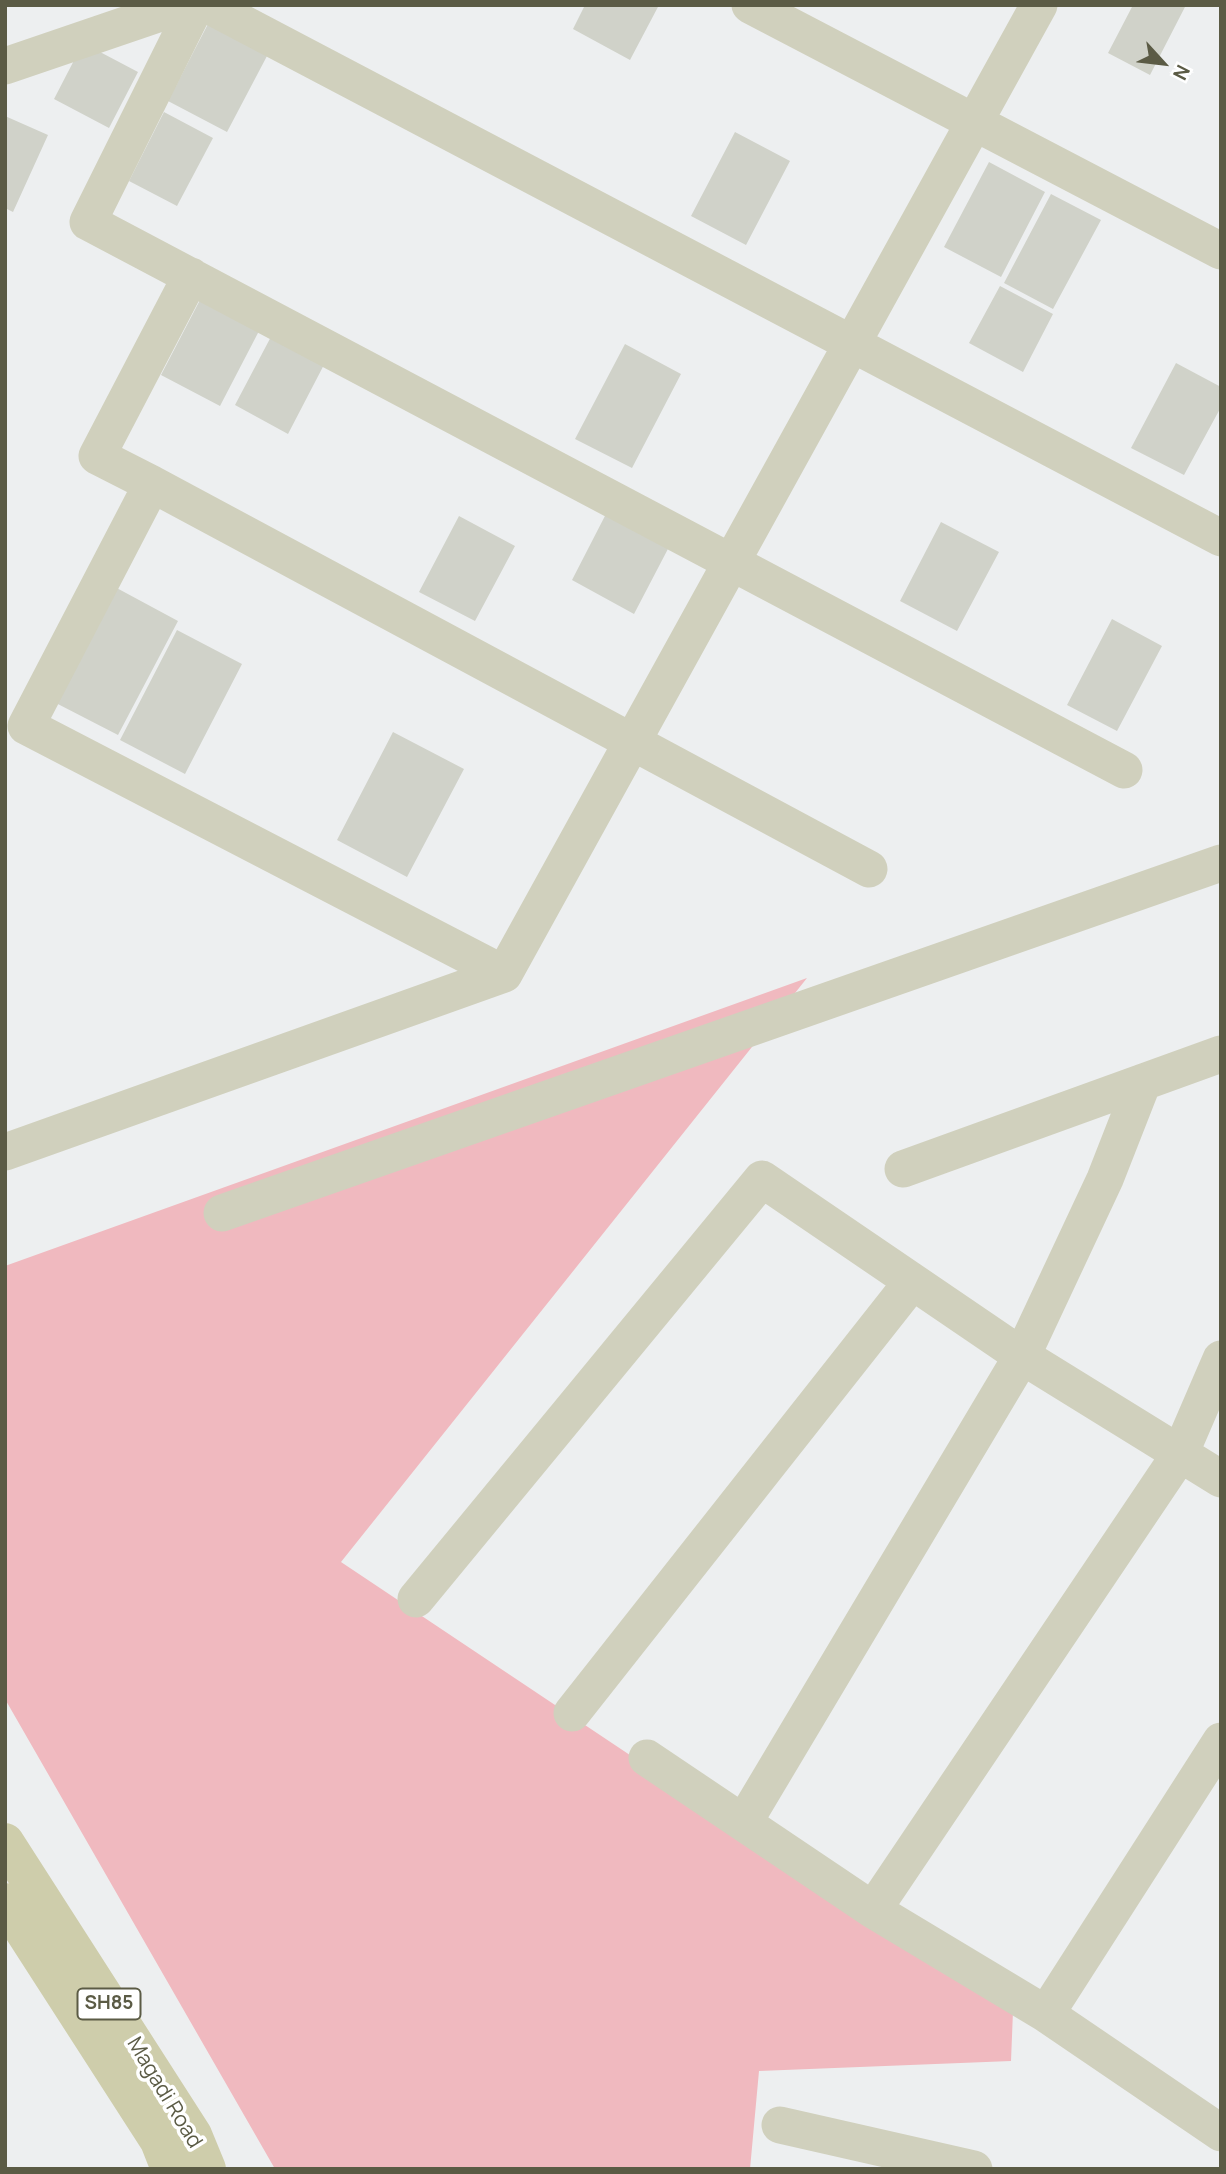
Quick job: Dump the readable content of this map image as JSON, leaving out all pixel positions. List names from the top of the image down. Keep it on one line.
{"streets":{"main road":["SH85","Magadi Road"]},"north":"bottom right"}
